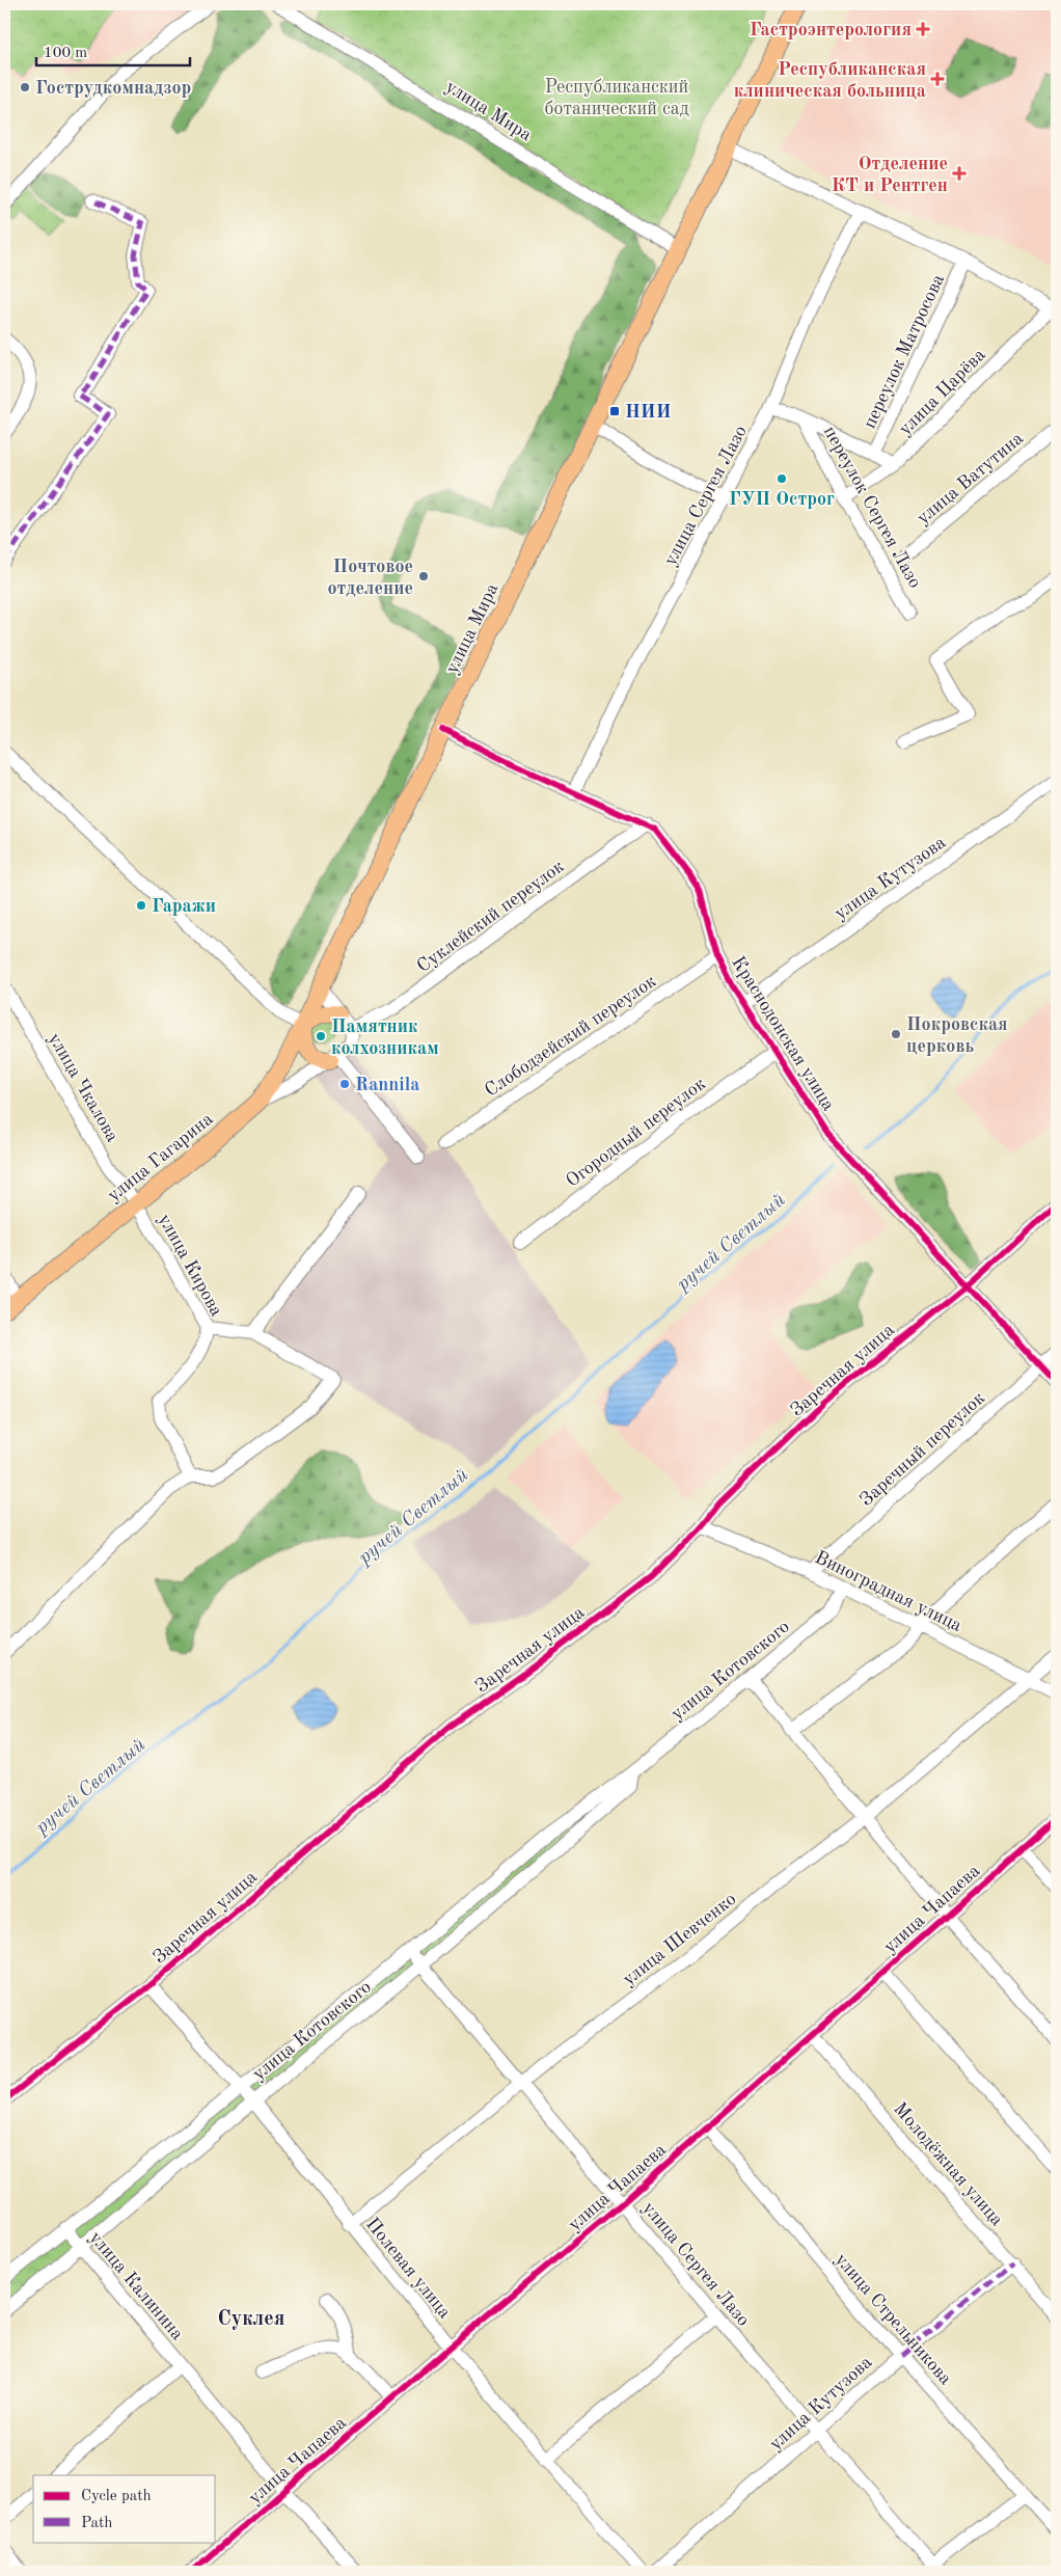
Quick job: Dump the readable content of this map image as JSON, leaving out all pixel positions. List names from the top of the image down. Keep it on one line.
{"streets":{"main road":["улица Мира","улица Гагарина"],"street":["переулок Матросова","улица Царёва","улица Ватутина","улица Сергея Лазо","переулок Сергея Лазо","улица Кутузова","Суклейский переулок","Краснодонская улица","Слободзейский переулок","улица Чкалова","Огородный переулок","улица Кирова","Заречная улица","Заречный переулок","Виноградная улица","улица Котовского","улица Чапаева","улица Шевченко","Молодёжная улица","Полевая улица","улица Калинина","улица Стрельникова"]},"crossings":[["улица Мира","Суклейский переулок"],["улица Мира","Краснодонская улица"],["улица Мира","улица Гагарина"],["переулок Матросова","переулок Сергея Лазо"],["улица Царёва","переулок Сергея Лазо"],["улица Сергея Лазо","переулок Сергея Лазо"],["улица Сергея Лазо","улица Кутузова"],["улица Сергея Лазо","Краснодонская улица"],["улица Сергея Лазо","улица Котовского"],["улица Сергея Лазо","улица Чапаева"],["улица Сергея Лазо","улица Шевченко"],["улица Кутузова","Краснодонская улица"],["улица Кутузова","Молодёжная улица"],["улица Кутузова","улица Стрельникова"],["Суклейский переулок","Краснодонская улица"],["Суклейский переулок","улица Гагарина"],["Краснодонская улица","Слободзейский переулок"],["Краснодонская улица","Огородный переулок"],["Краснодонская улица","Заречная улица"],["Краснодонская улица","Заречный переулок"],["улица Чкалова","улица Гагарина"],["улица Чкалова","улица Кирова"],["улица Гагарина","улица Кирова"],["Заречная улица","Виноградная улица"],["Заречная улица","Полевая улица"],["Заречный переулок","Виноградная улица"],["Виноградная улица","улица Котовского"],["Виноградная улица","улица Шевченко"],["улица Котовского","Полевая улица"],["улица Котовского","улица Калинина"],["улица Чапаева","Молодёжная улица"],["улица Чапаева","Полевая улица"],["улица Чапаева","улица Калинина"],["улица Чапаева","улица Стрельникова"],["улица Шевченко","Полевая улица"]],"districts":["Суклея"],"water":["ручей Светлый"],"parks":["Республиканский ботанический сад"],"places":{"health":["Гастроэнтерология","Республиканская клиническая больница","Отделение КТ и Рентген"],"other":["Гострудкомнадзор","ГУП Острог","Почтовое отделение","Гаражи","Покровская церковь","Памятник колхозникам","Rannila"],"transit":["НИИ"]},"legend":["Cycle path","Path"],"scale_bar":"100 m"}
